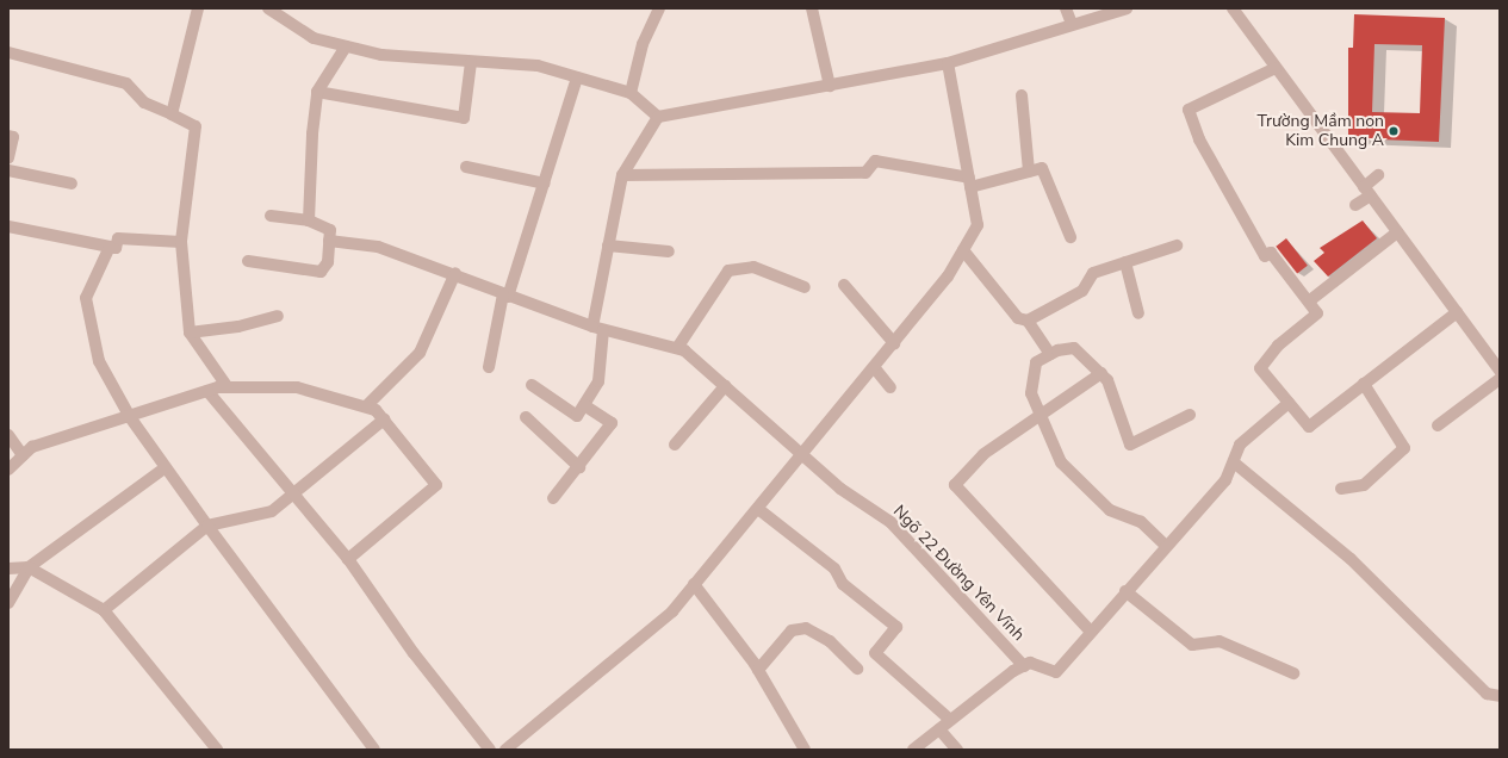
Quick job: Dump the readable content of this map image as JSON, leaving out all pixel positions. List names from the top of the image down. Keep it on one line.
{"streets":{"street":["Ngõ 22 Đường Yên Vĩnh"]},"places":["Trường Mầm non Kim Chung A"]}
